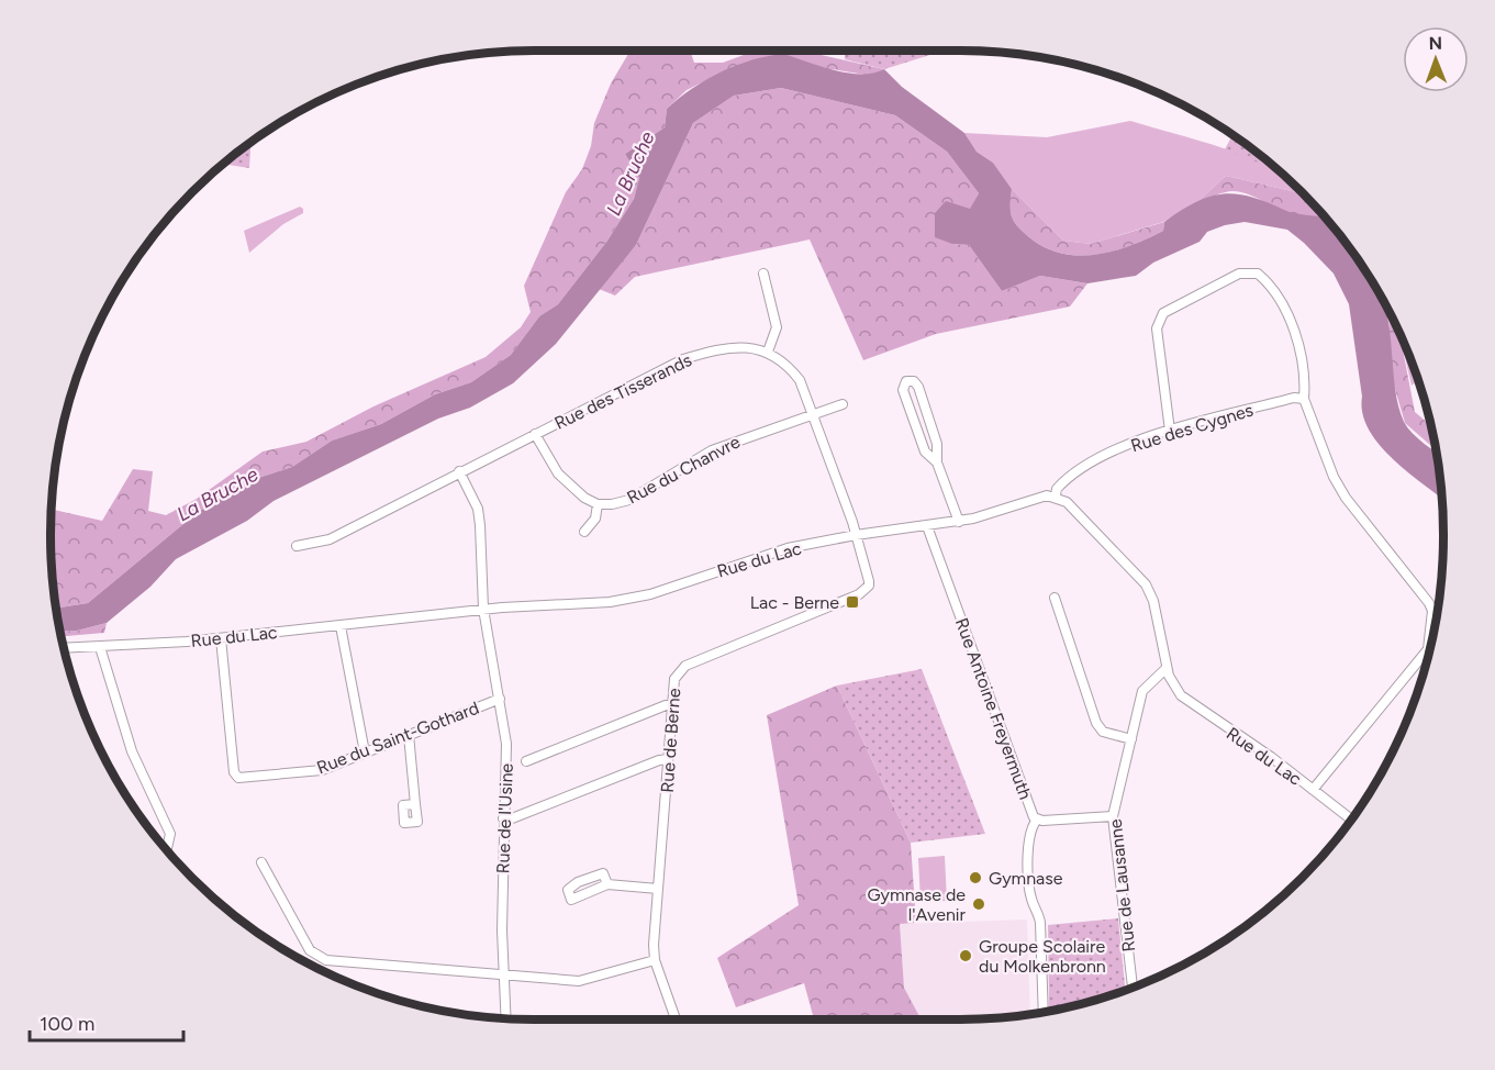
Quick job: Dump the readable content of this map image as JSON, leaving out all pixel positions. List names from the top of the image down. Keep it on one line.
{"streets":{"street":["Rue des Tisserands","Rue des Cygnes","Rue du Chanvre","Rue du Lac","Rue Antoine Freyermuth","Rue du Saint-Gothard","Rue de Berne","Rue de l'Usine","Rue de Lausanne"]},"crossings":[["Rue des Tisserands","Rue de l'Usine"],["Rue des Cygnes","Rue du Lac"],["Rue du Lac","Rue Antoine Freyermuth"],["Rue du Lac","Rue du Saint-Gothard"],["Rue du Lac","Rue de Berne"],["Rue du Lac","Rue de l'Usine"],["Rue du Lac","Rue de Lausanne"],["Rue Antoine Freyermuth","Rue de Lausanne"],["Rue du Saint-Gothard","Rue de l'Usine"]],"water":["La Bruche"],"places":{"transit":["Lac - Berne"],"other":["Gymnase","Gymnase de l'Avenir","Groupe Scolaire du Molkenbronn"]},"scale_bar":"100 m","north":"top"}
